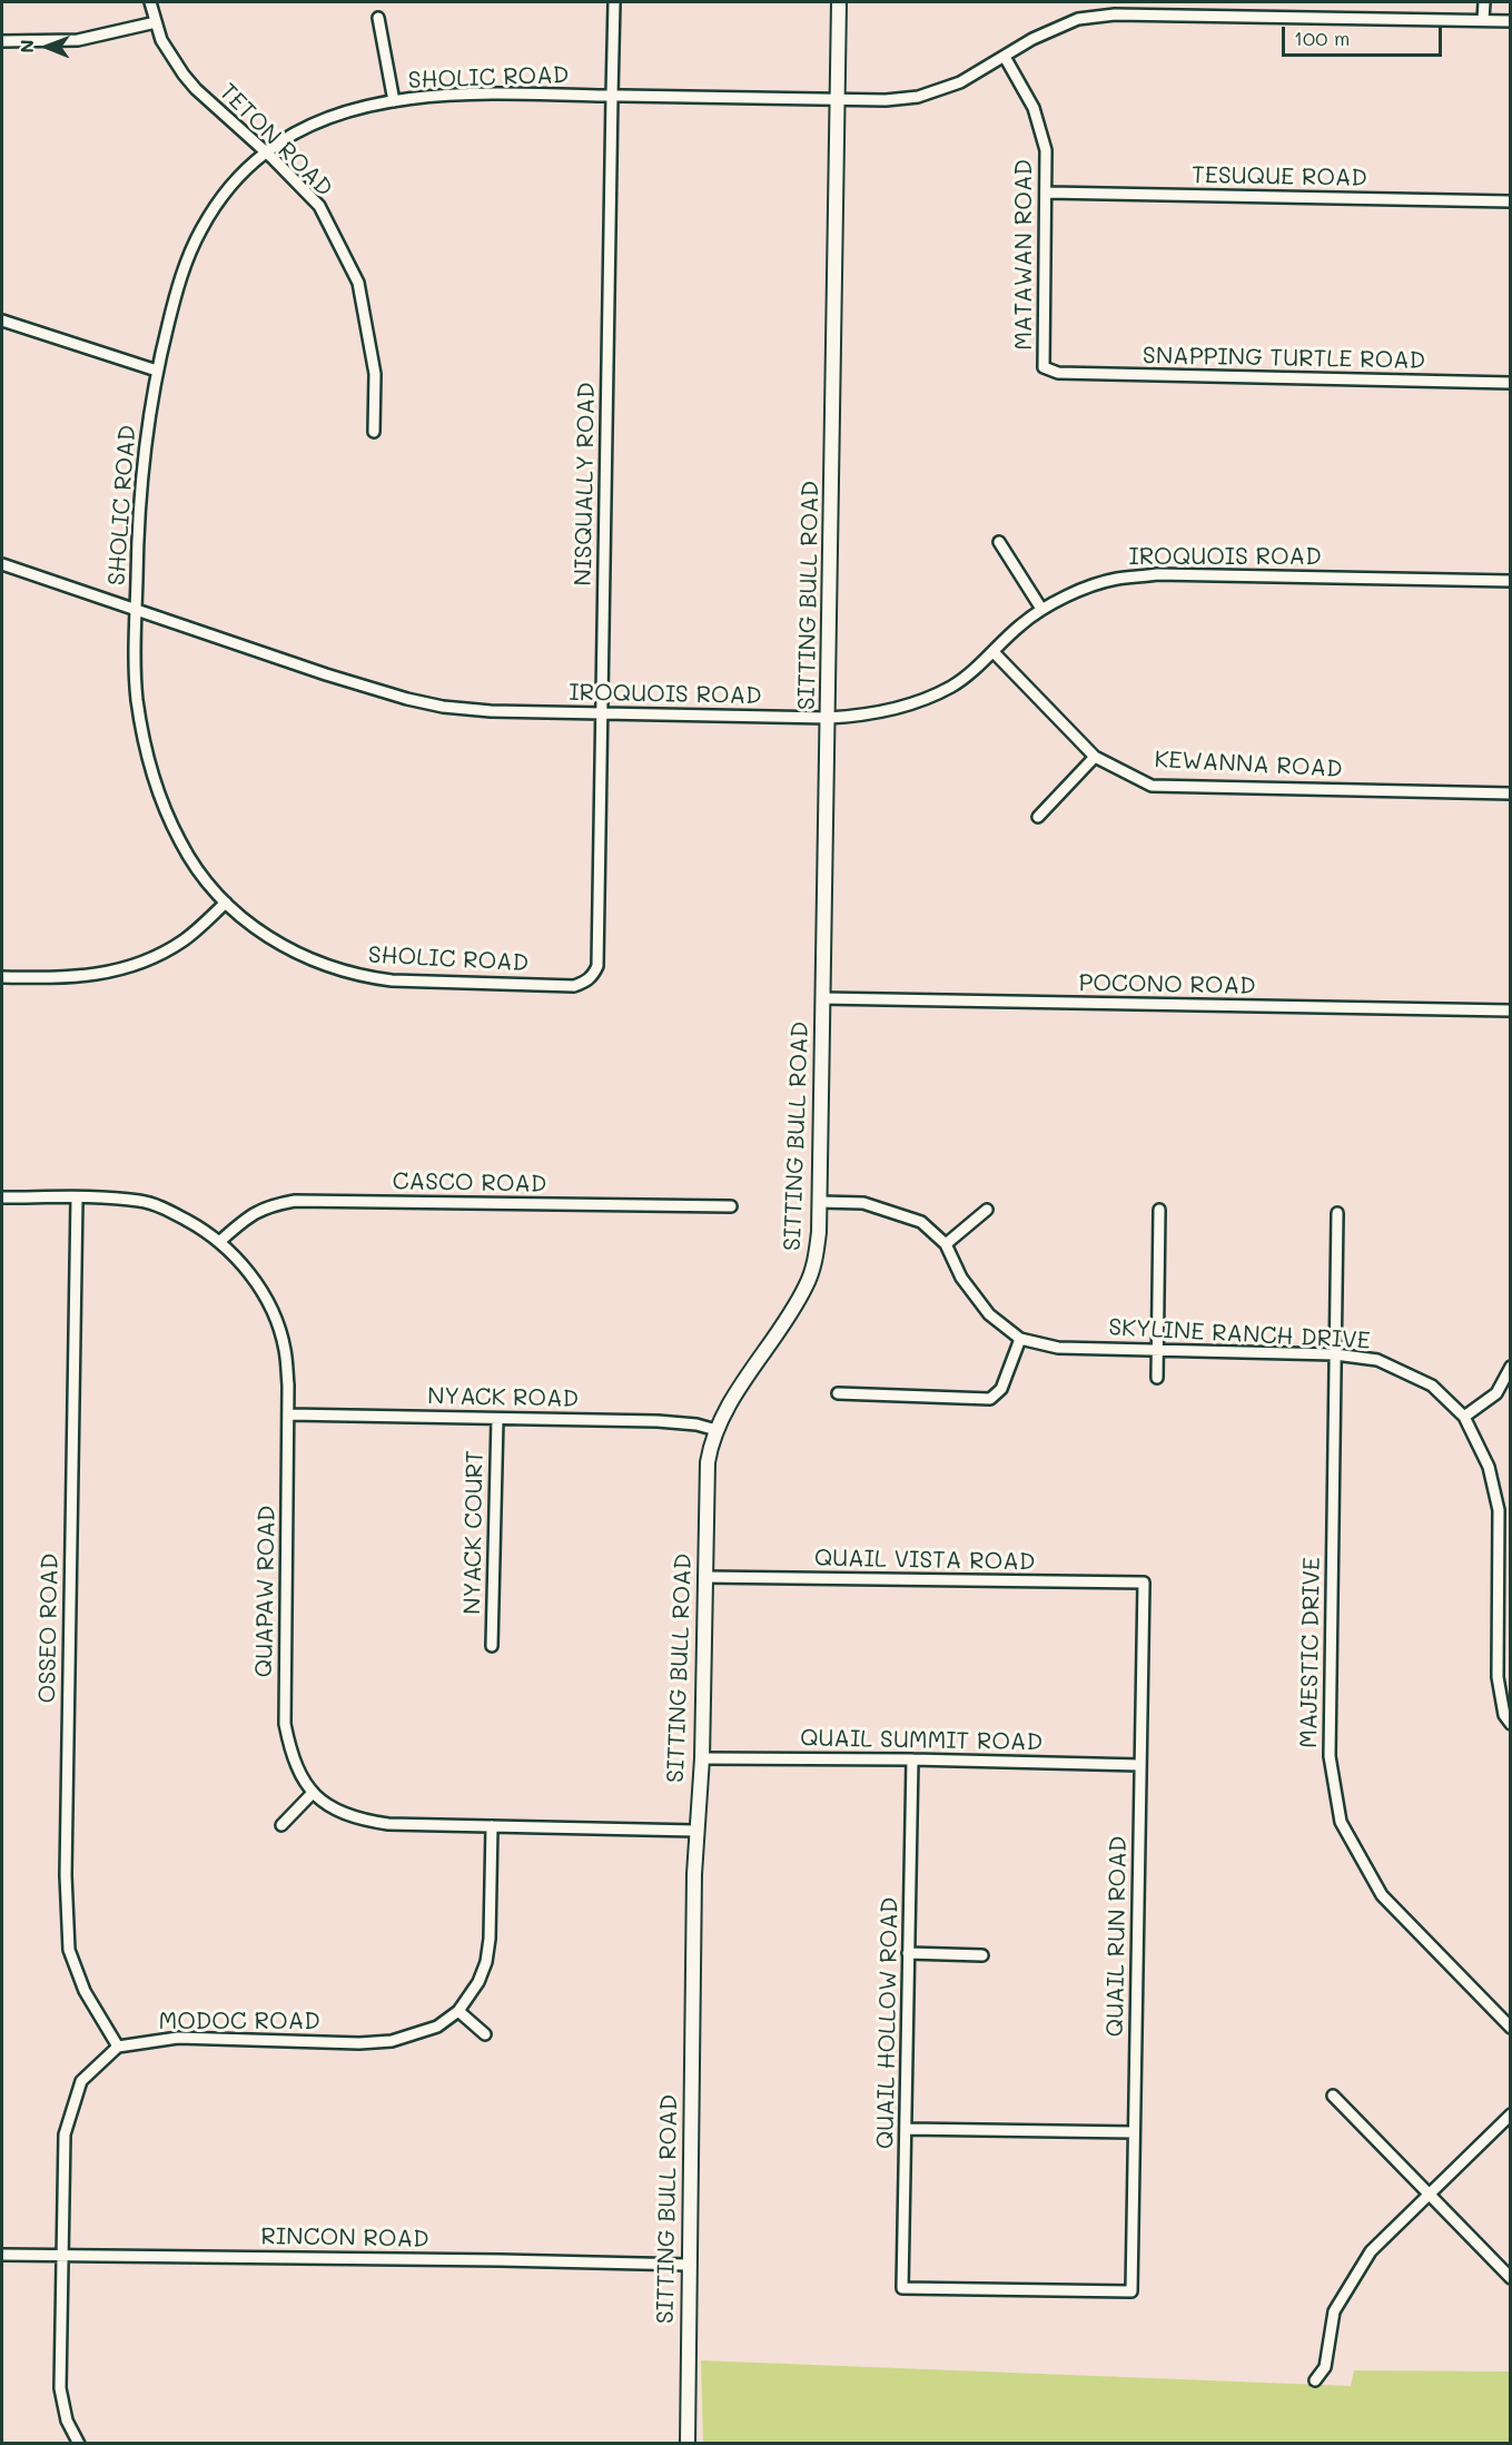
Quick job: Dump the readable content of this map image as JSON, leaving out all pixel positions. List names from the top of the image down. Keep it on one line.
{"streets":{"street":["SHOLIC ROAD","TETON ROAD","TESUQUE ROAD","MATAWAN ROAD","SNAPPING TURTLE ROAD","NISQUALLY ROAD","IROQUOIS ROAD","SITTING BULL ROAD","KEWANNA ROAD","POCONO ROAD","CASCO ROAD","SKYLINE RANCH DRIVE","NYACK ROAD","NYACK COURT","QUAIL VISTA ROAD","QUAPAW ROAD","OSSEO ROAD","MAJESTIC DRIVE","QUAIL SUMMIT ROAD","QUAIL RUN ROAD","MODOC ROAD","QUAIL HOLLOW ROAD","RINCON ROAD"]},"crossings":[["SHOLIC ROAD","TETON ROAD"],["SHOLIC ROAD","MATAWAN ROAD"],["SHOLIC ROAD","NISQUALLY ROAD"],["SHOLIC ROAD","IROQUOIS ROAD"],["SHOLIC ROAD","SITTING BULL ROAD"],["TESUQUE ROAD","MATAWAN ROAD"],["MATAWAN ROAD","SNAPPING TURTLE ROAD"],["NISQUALLY ROAD","IROQUOIS ROAD"],["IROQUOIS ROAD","SITTING BULL ROAD"],["IROQUOIS ROAD","KEWANNA ROAD"],["SITTING BULL ROAD","POCONO ROAD"],["SITTING BULL ROAD","SKYLINE RANCH DRIVE"],["SITTING BULL ROAD","NYACK ROAD"],["SITTING BULL ROAD","QUAIL VISTA ROAD"],["SITTING BULL ROAD","QUAPAW ROAD"],["SITTING BULL ROAD","QUAIL SUMMIT ROAD"],["SITTING BULL ROAD","RINCON ROAD"],["CASCO ROAD","QUAPAW ROAD"],["SKYLINE RANCH DRIVE","MAJESTIC DRIVE"],["NYACK ROAD","NYACK COURT"],["NYACK ROAD","QUAPAW ROAD"],["QUAIL VISTA ROAD","QUAIL RUN ROAD"],["QUAPAW ROAD","OSSEO ROAD"],["QUAPAW ROAD","MODOC ROAD"],["OSSEO ROAD","MODOC ROAD"],["QUAIL SUMMIT ROAD","QUAIL RUN ROAD"],["QUAIL SUMMIT ROAD","QUAIL HOLLOW ROAD"],["QUAIL RUN ROAD","QUAIL HOLLOW ROAD"]],"scale_bar":"100 m","north":"left"}
